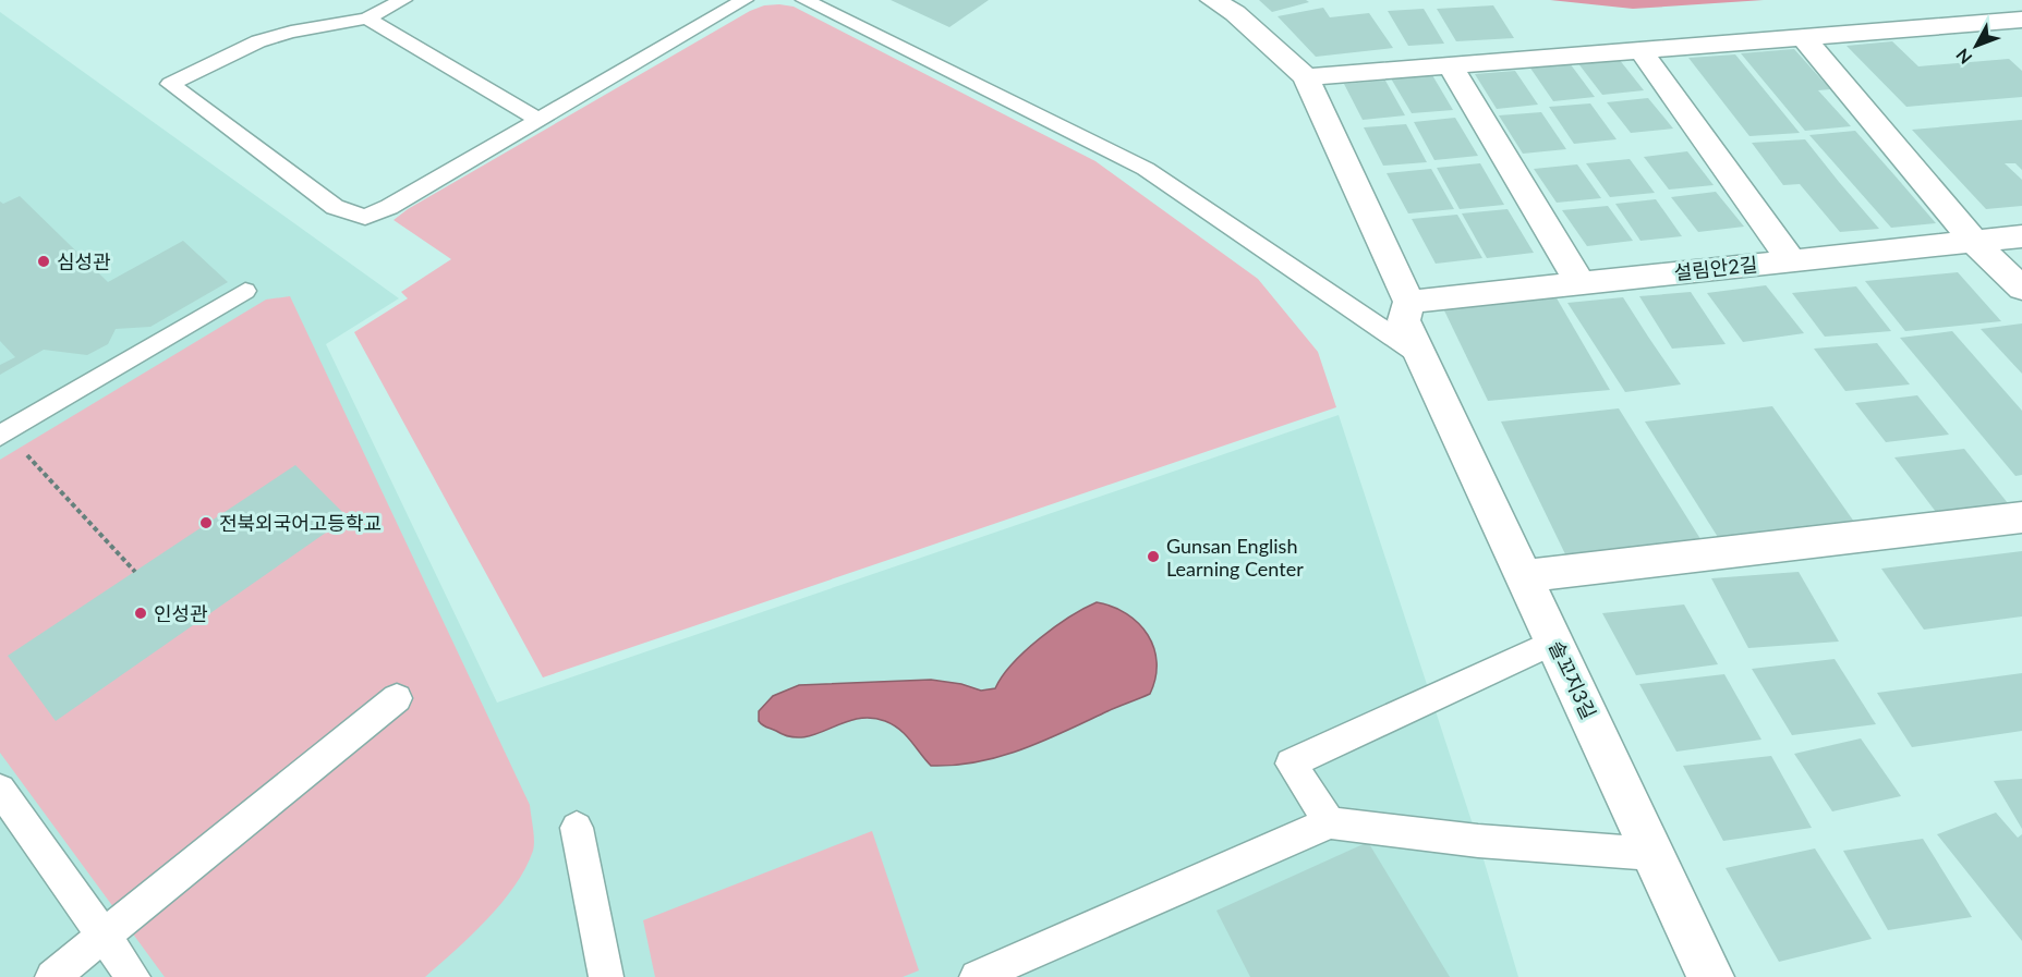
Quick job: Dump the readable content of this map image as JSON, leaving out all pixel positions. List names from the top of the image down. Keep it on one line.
{"streets":{"street":["설림안2길","솔꼬지3길"]},"crossings":[["설림안2길","솔꼬지3길"]],"places":["심성관","전북외국어고등학교","Gunsan English Learning Center","인성관"],"north":"bottom left"}
